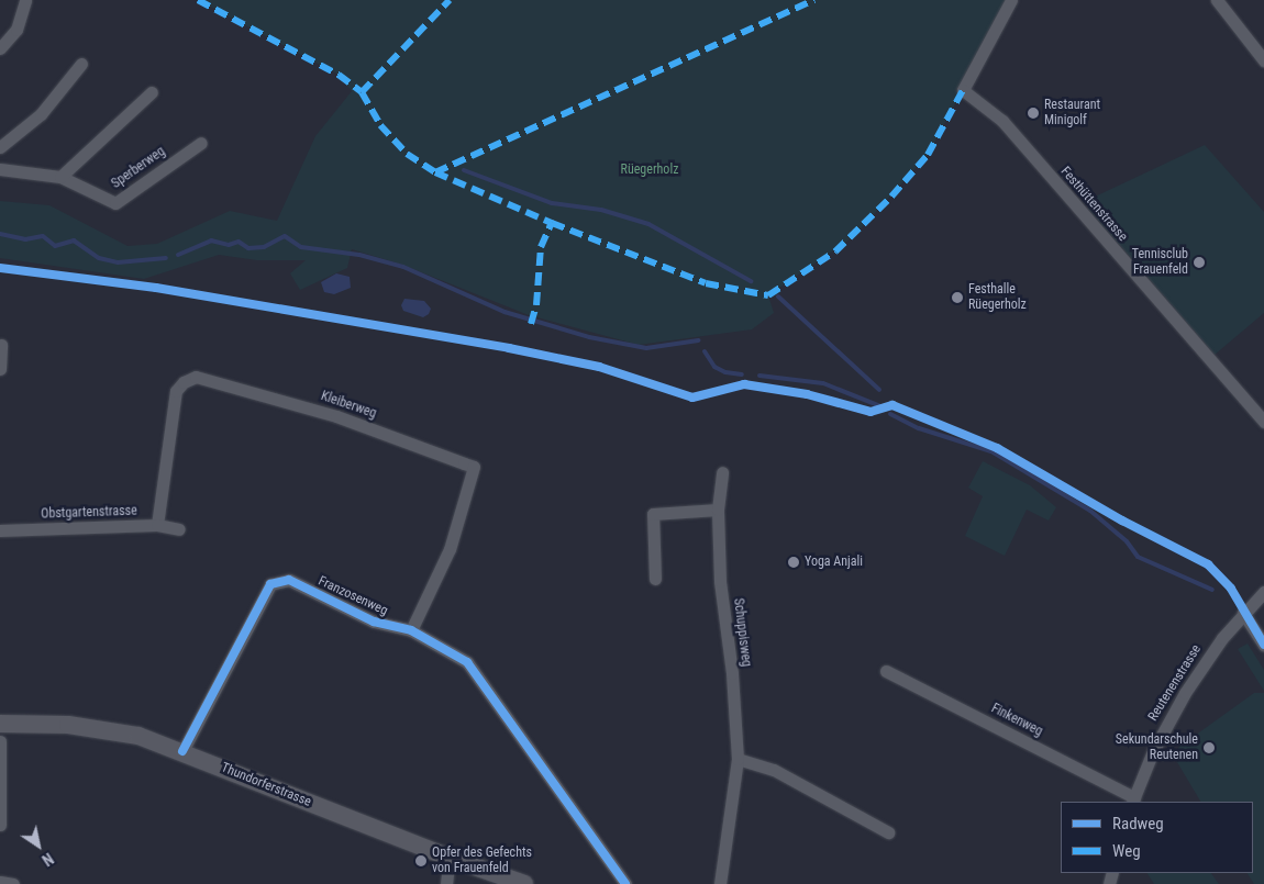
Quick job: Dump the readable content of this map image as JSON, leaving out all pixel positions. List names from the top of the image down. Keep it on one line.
{"streets":{"street":["Sperberweg","Festhüttenstrasse","Kleiberweg","Obstgartenstrasse","Franzosenweg","Schuppisweg","Reutenenstrasse","Finkenweg","Thundorferstrasse"]},"crossings":[["Kleiberweg","Obstgartenstrasse"],["Kleiberweg","Franzosenweg"],["Franzosenweg","Thundorferstrasse"],["Reutenenstrasse","Finkenweg"]],"parks":["Rüegerholz"],"places":["Restaurant Minigolf","Tennisclub Frauenfeld","Festhalle Rüegerholz","Yoga Anjali","Sekundarschule Reutenen","Opfer des Gefechts von Frauenfeld"],"legend":["Radweg","Weg"],"north":"bottom right"}
